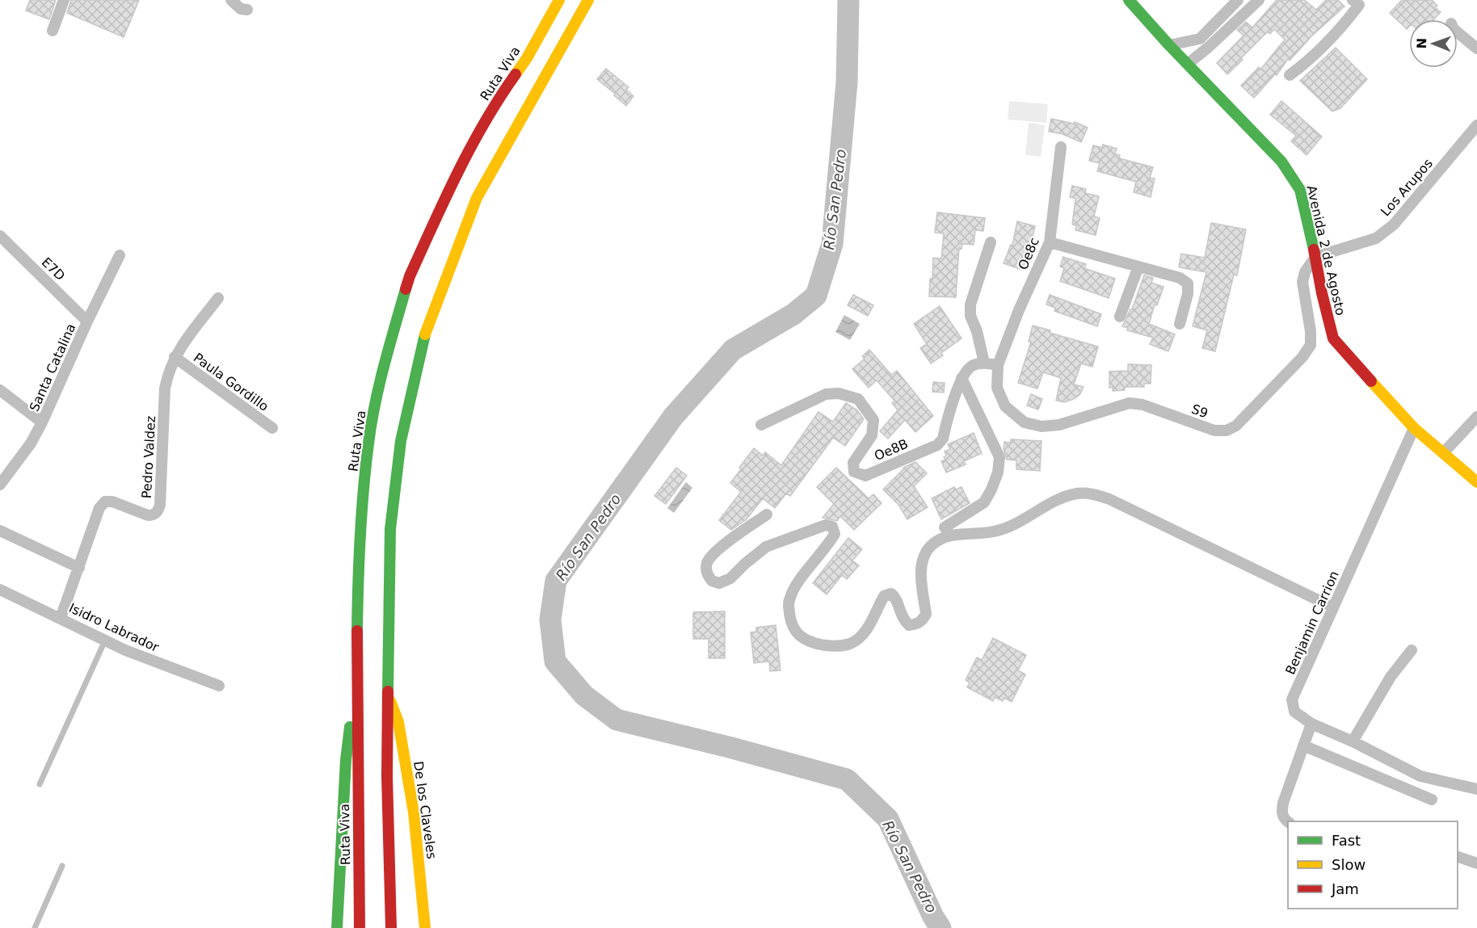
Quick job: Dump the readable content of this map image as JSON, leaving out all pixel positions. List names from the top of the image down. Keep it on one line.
{"streets":{"main road":["Ruta Viva","Avenida 2 de Agosto","De los Claveles"],"street":["Los Arupos","Oe8c","E7D","Santa Catalina","Paula Gordillo","S9","Oe8B","Pedro Valdez","Benjamin Carrion","Isidro Labrador"]},"crossings":[["Los Arupos","Avenida 2 de Agosto"],["Los Arupos","S9"],["Avenida 2 de Agosto","S9"],["Avenida 2 de Agosto","Benjamin Carrion"],["Oe8c","S9"],["E7D","Santa Catalina"],["Paula Gordillo","Pedro Valdez"],["Pedro Valdez","Isidro Labrador"]],"water":["Río San Pedro"],"legend":["Fast","Slow","Jam"],"north":"left"}
